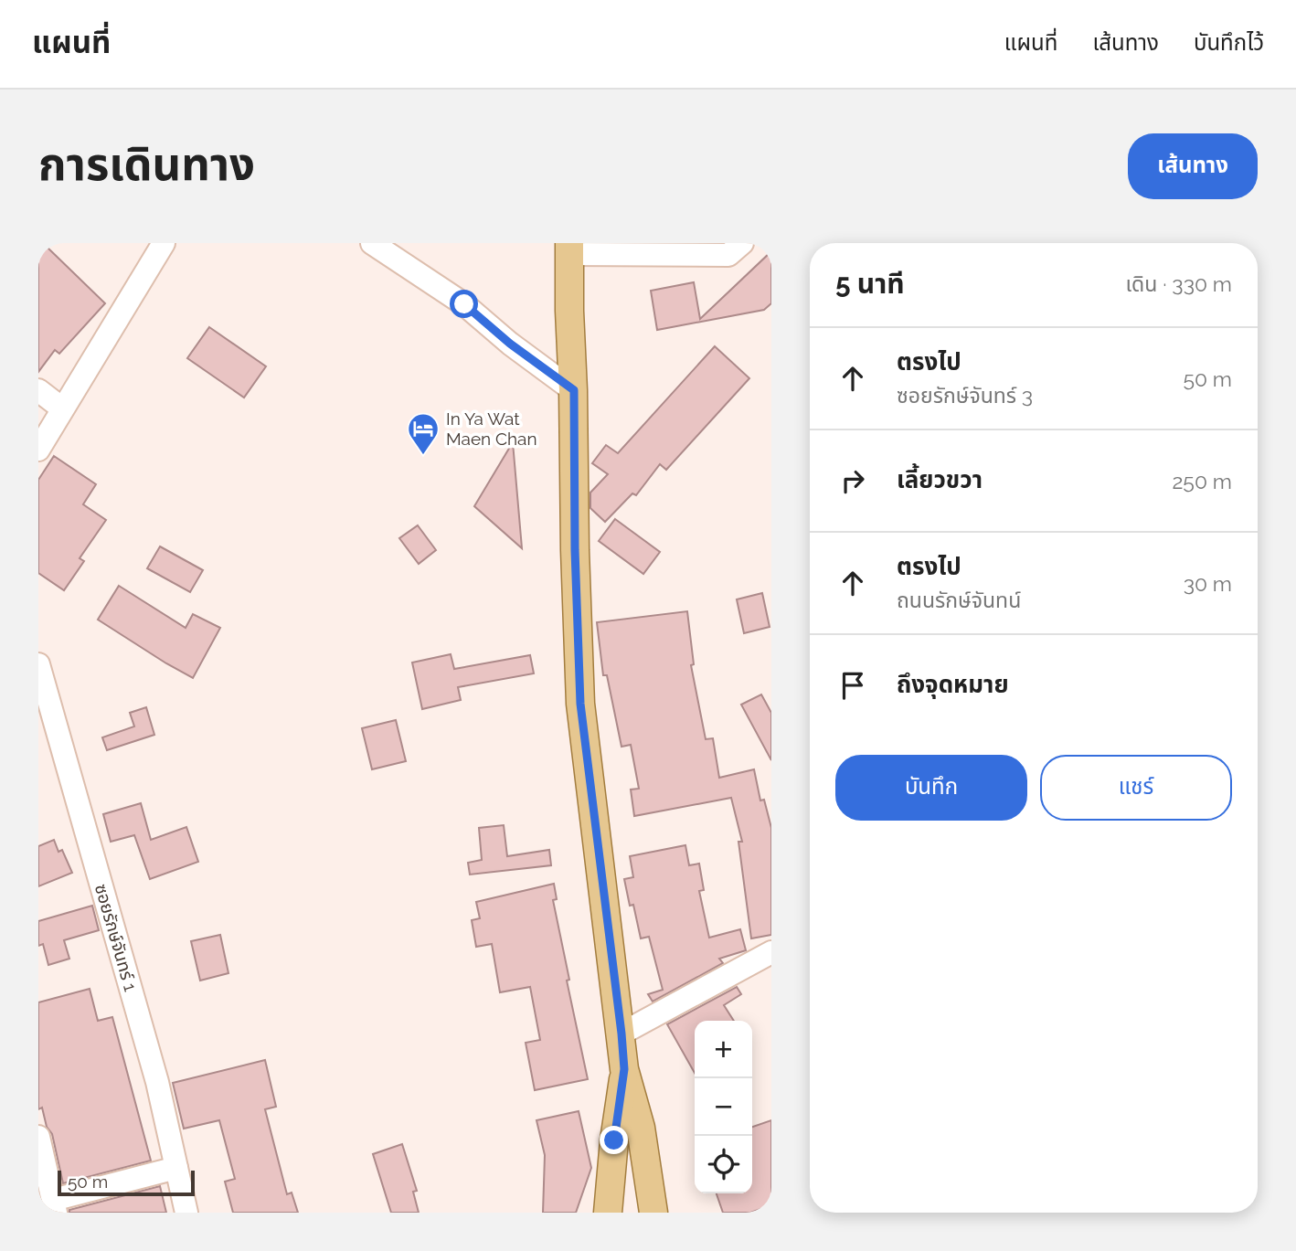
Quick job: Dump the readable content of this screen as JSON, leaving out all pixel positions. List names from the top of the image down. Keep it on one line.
{"streets":{"street":["ซอยรักษ์จันทร์ 1"]},"places":{"hotel":["In Ya Wat Maen Chan"]},"scale_bar":"50 m","page":{"header":"แผนที่","nav":["แผนที่","เส้นทาง","บันทึกไว้"],"title":"การเดินทาง","buttons":["เส้นทาง",["บันทึก","แชร์"]],"heading":["5 นาที","เดิน · 330 m"],"list":[["ตรงไป","ซอยรักษ์จันทร์ 3","50 m"],["เลี้ยวขวา","250 m"],["ตรงไป","ถนนรักษ์จันทน์","30 m"],"ถึงจุดหมาย"],"map_buttons":["+","−"],"scale":"50 m"}}
